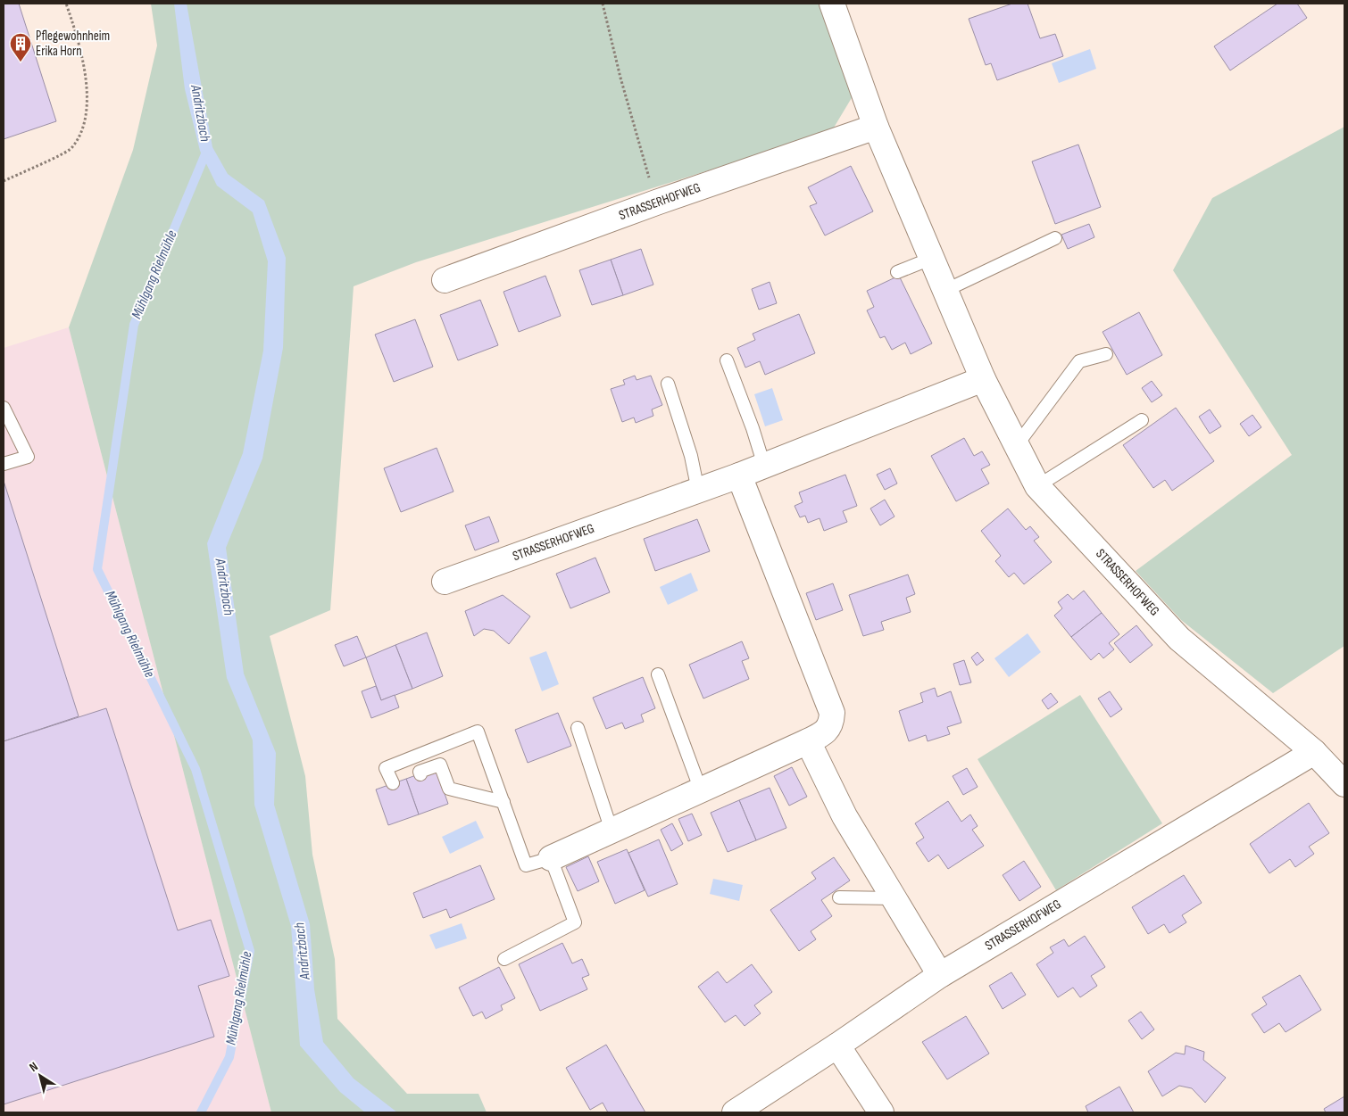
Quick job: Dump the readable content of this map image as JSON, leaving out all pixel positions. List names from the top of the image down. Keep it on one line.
{"streets":{"street":["STRASSERHOFWEG"]},"water":["Andritzbach","Mühlgang Rielmühle"],"places":{"building":["Pflegewohnheim Erika Horn"]},"north":"top left"}
